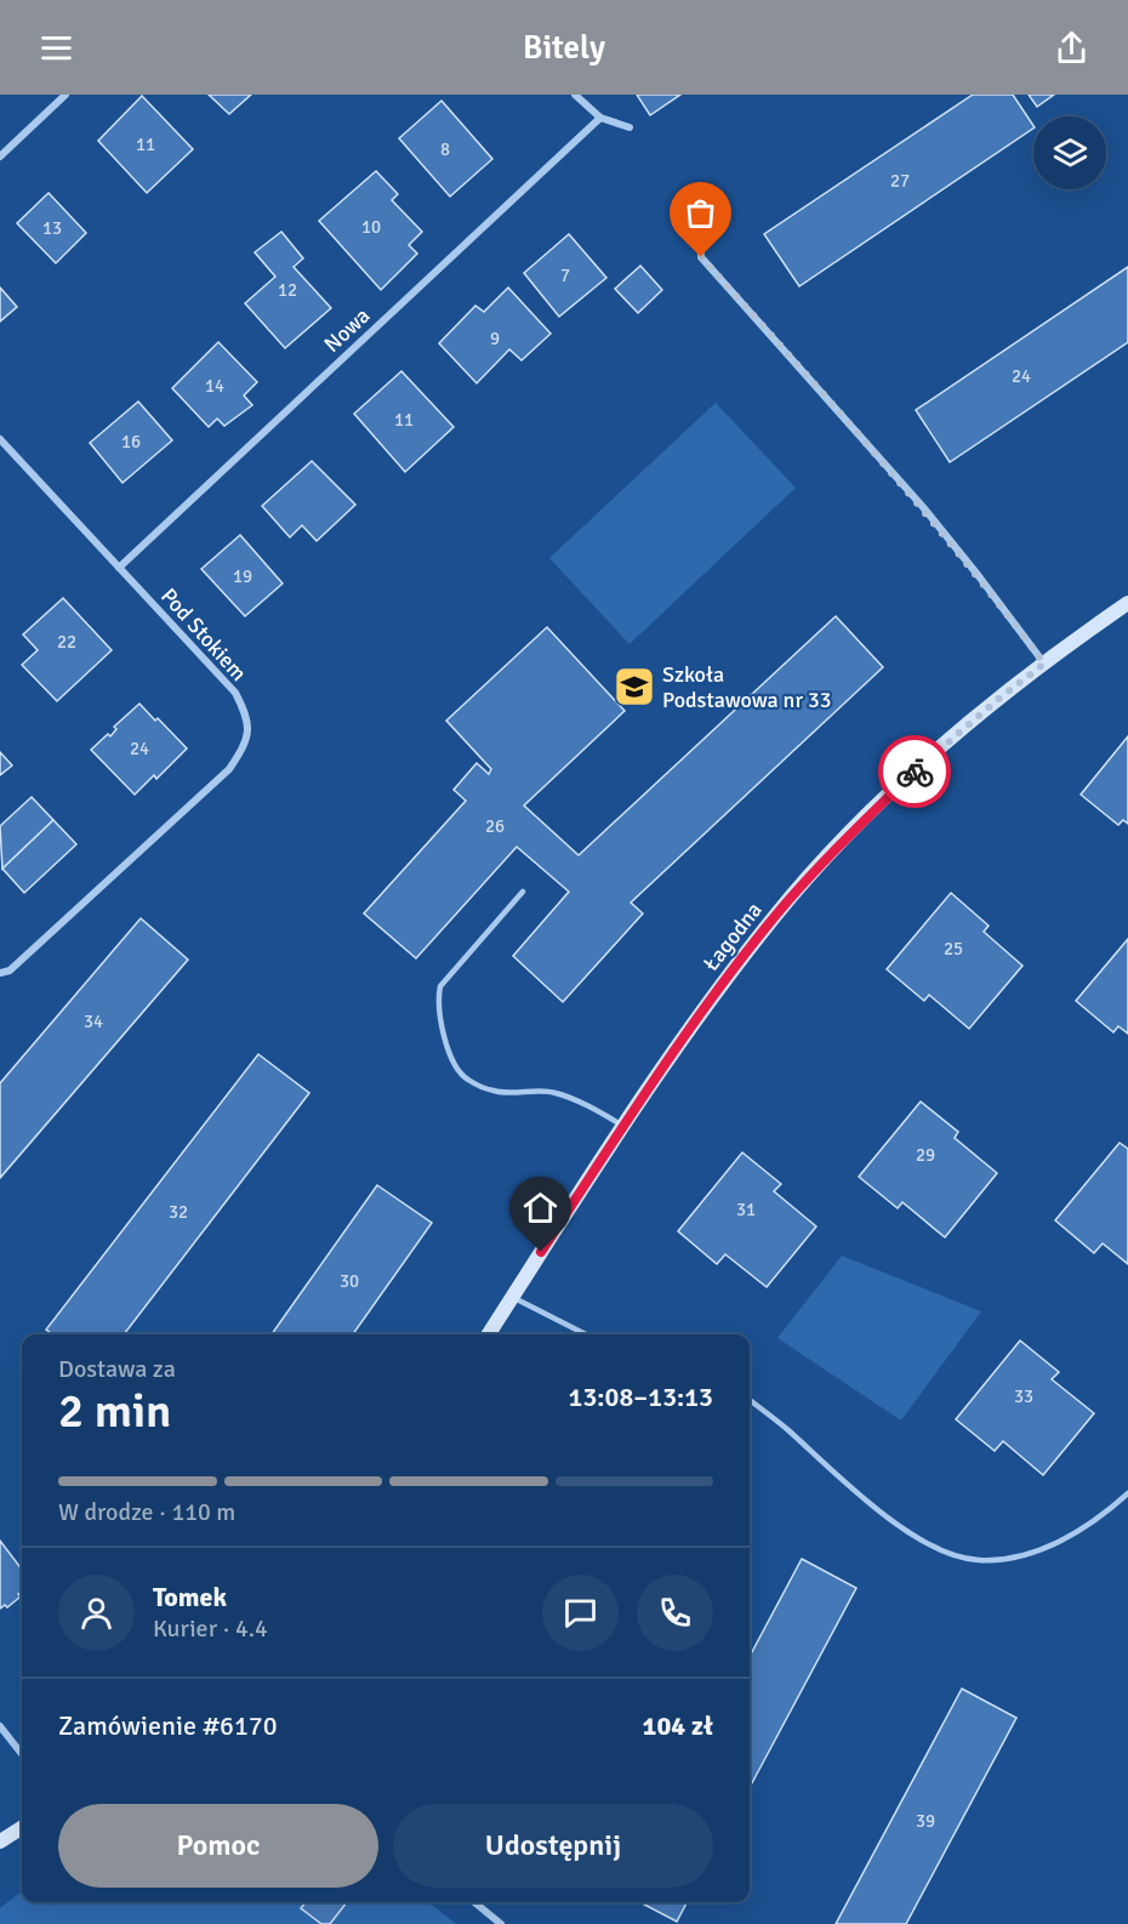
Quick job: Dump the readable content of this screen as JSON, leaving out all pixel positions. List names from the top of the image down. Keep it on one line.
{"streets":{"street":["Nowa","Pod Stokiem","Łagodna"]},"crossings":[["Nowa","Pod Stokiem"]],"places":{"school or university":["Szkoła Podstawowa nr 33"]},"house_numbers":["11","8","27","10","13","7","12","9","24","14","11","16","19","22","24","26","25","34","29","31","32","30","33","39"],"page":{"header":"Bitely","heading":["2 min","Dostawa za","13:08–13:13"],"panel":["Tomek","Kurier · 4.4","Zamówienie #6170","104 zł"],"bar":"W drodze · 110 m","buttons":["Pomoc","Udostępnij"]}}
